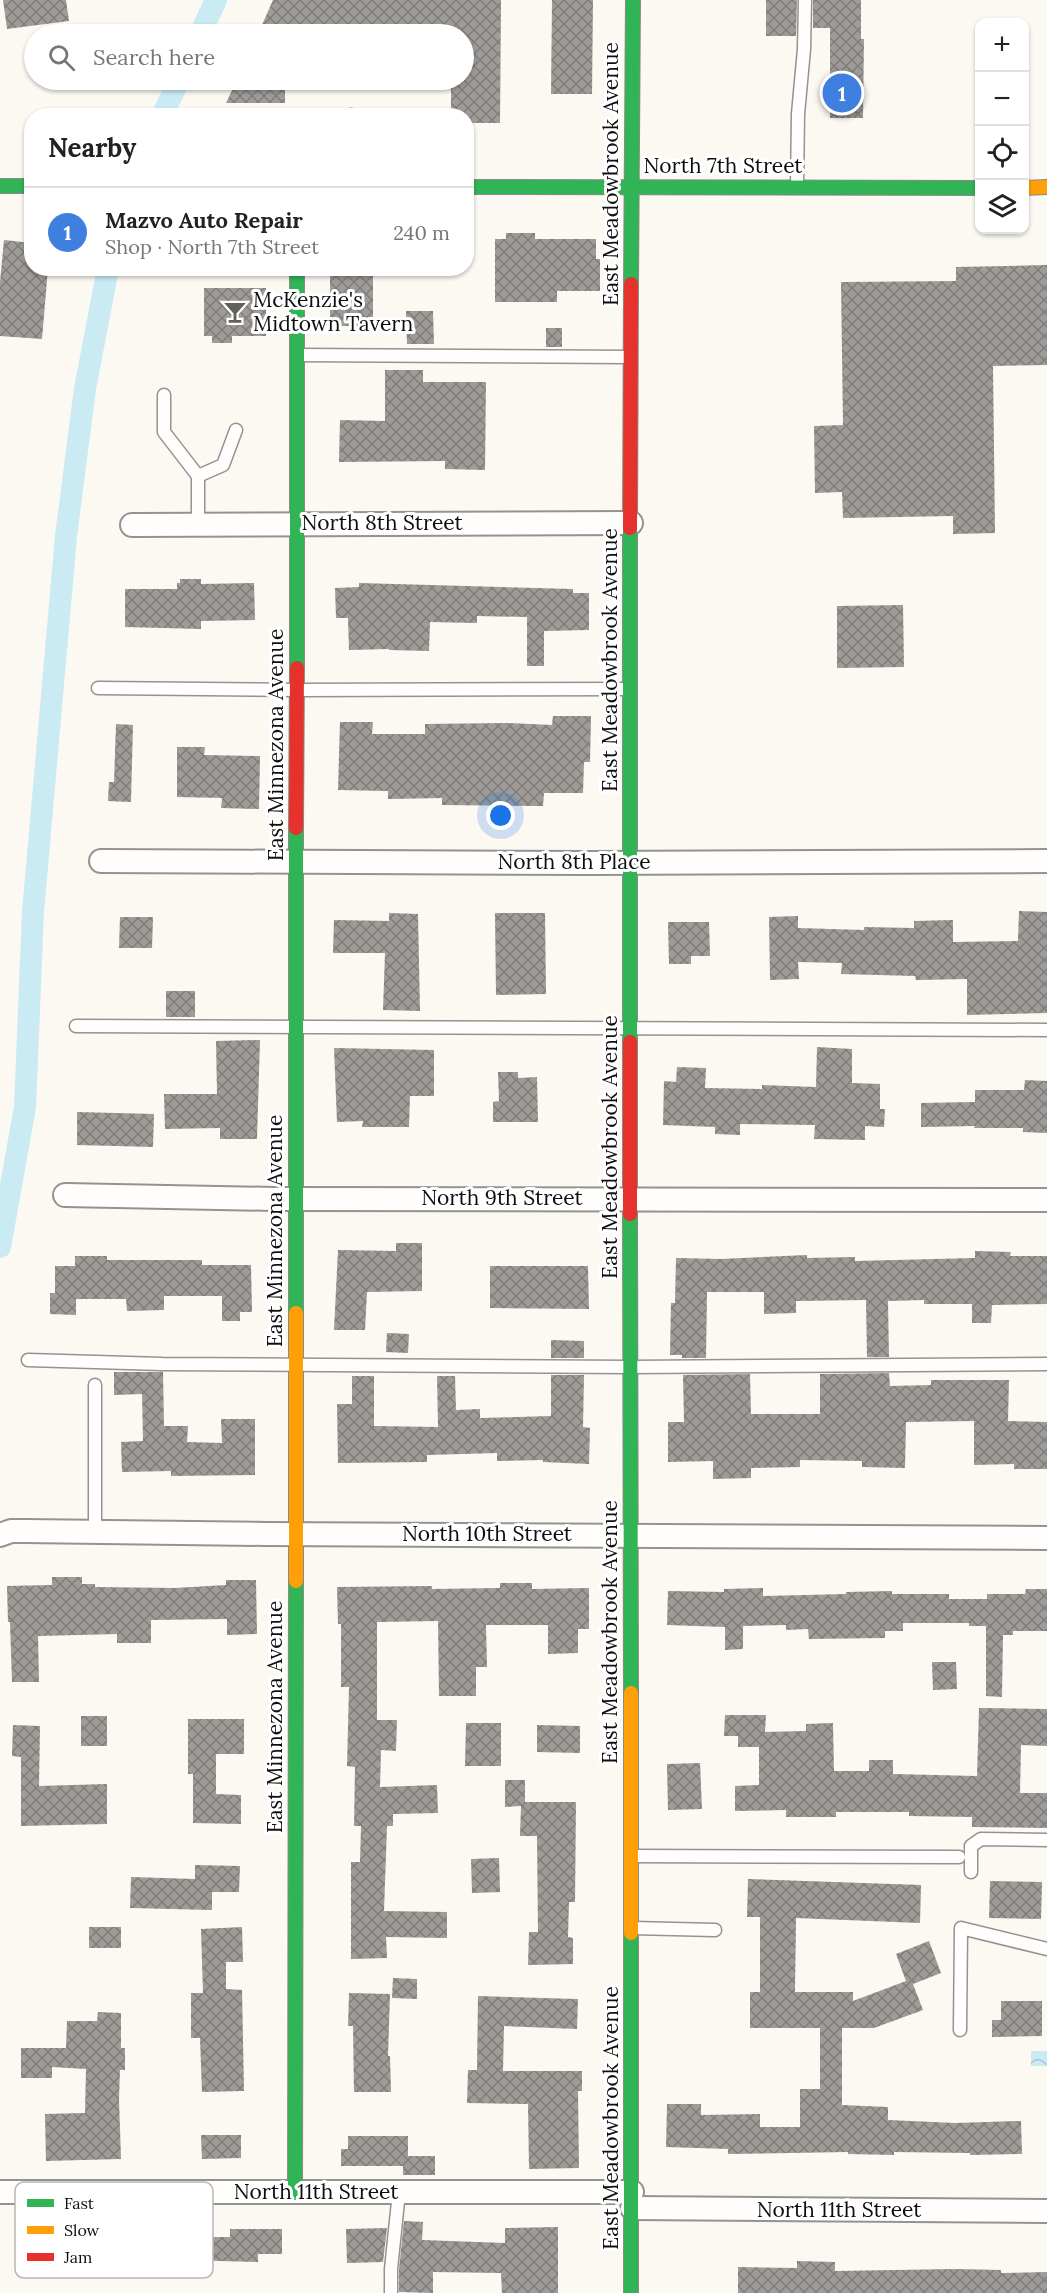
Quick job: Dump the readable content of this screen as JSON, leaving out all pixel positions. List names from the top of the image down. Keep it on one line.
{"streets":{"street":["North 7th Street","East Meadowbrook Avenue","North 8th Street","East Minnezona Avenue","North 8th Place","North 9th Street","North 10th Street","North 11th Street"]},"crossings":[["North 7th Street","East Meadowbrook Avenue"],["East Meadowbrook Avenue","North 8th Street"],["East Meadowbrook Avenue","North 8th Place"],["East Meadowbrook Avenue","North 9th Street"],["East Meadowbrook Avenue","North 10th Street"],["East Meadowbrook Avenue","North 11th Street"],["North 8th Street","East Minnezona Avenue"],["East Minnezona Avenue","North 8th Place"],["East Minnezona Avenue","North 9th Street"],["East Minnezona Avenue","North 10th Street"],["East Minnezona Avenue","North 11th Street"]],"places":{"bar":["McKenzie's Midtown Tavern"]},"legend":["Fast","Slow","Jam"],"page":{"map_buttons":["+","−"],"search":"Search here","pins":"1","heading":"Nearby","list":[{"mark":"1","name":"Mazvo Auto Repair","note":"Shop · North 7th Street","value":"240 m"}]}}
